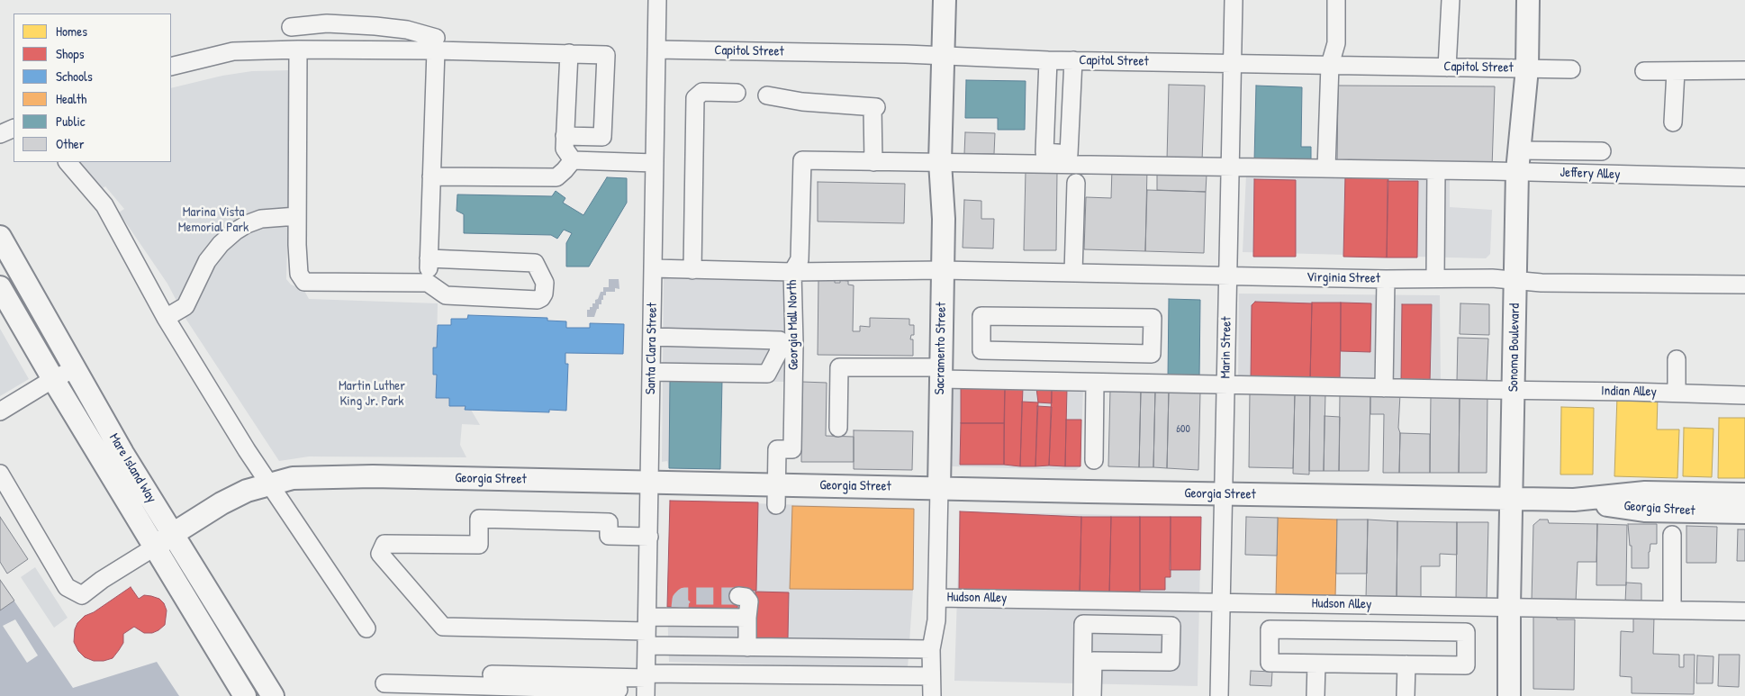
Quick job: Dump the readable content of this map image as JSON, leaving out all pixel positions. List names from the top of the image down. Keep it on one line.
{"streets":{"main road":["Sonoma Boulevard","Sacramento Street","Mare Island Way","Georgia Street"],"street":["Capitol Street","Jeffery Alley","Virginia Street","Georgia Mall North","Marin Street","Santa Clara Street","Indian Alley","Hudson Alley"]},"crossings":[["Capitol Street","Marin Street"],["Capitol Street","Sonoma Boulevard"],["Capitol Street","Santa Clara Street"],["Capitol Street","Sacramento Street"],["Jeffery Alley","Georgia Mall North"],["Jeffery Alley","Marin Street"],["Jeffery Alley","Sonoma Boulevard"],["Jeffery Alley","Sacramento Street"],["Virginia Street","Georgia Mall North"],["Virginia Street","Marin Street"],["Virginia Street","Sonoma Boulevard"],["Virginia Street","Sacramento Street"],["Georgia Mall North","Sacramento Street"],["Georgia Mall North","Georgia Street"],["Marin Street","Indian Alley"],["Marin Street","Georgia Street"],["Marin Street","Hudson Alley"],["Sonoma Boulevard","Indian Alley"],["Sonoma Boulevard","Georgia Street"],["Sonoma Boulevard","Hudson Alley"],["Santa Clara Street","Georgia Street"],["Sacramento Street","Indian Alley"],["Sacramento Street","Georgia Street"],["Sacramento Street","Hudson Alley"],["Mare Island Way","Georgia Street"]],"parks":["Marina Vista Memorial Park","Martin Luther King Jr. Park"],"house_numbers":["600"],"legend":["Homes","Shops","Schools","Health","Public","Other"]}
